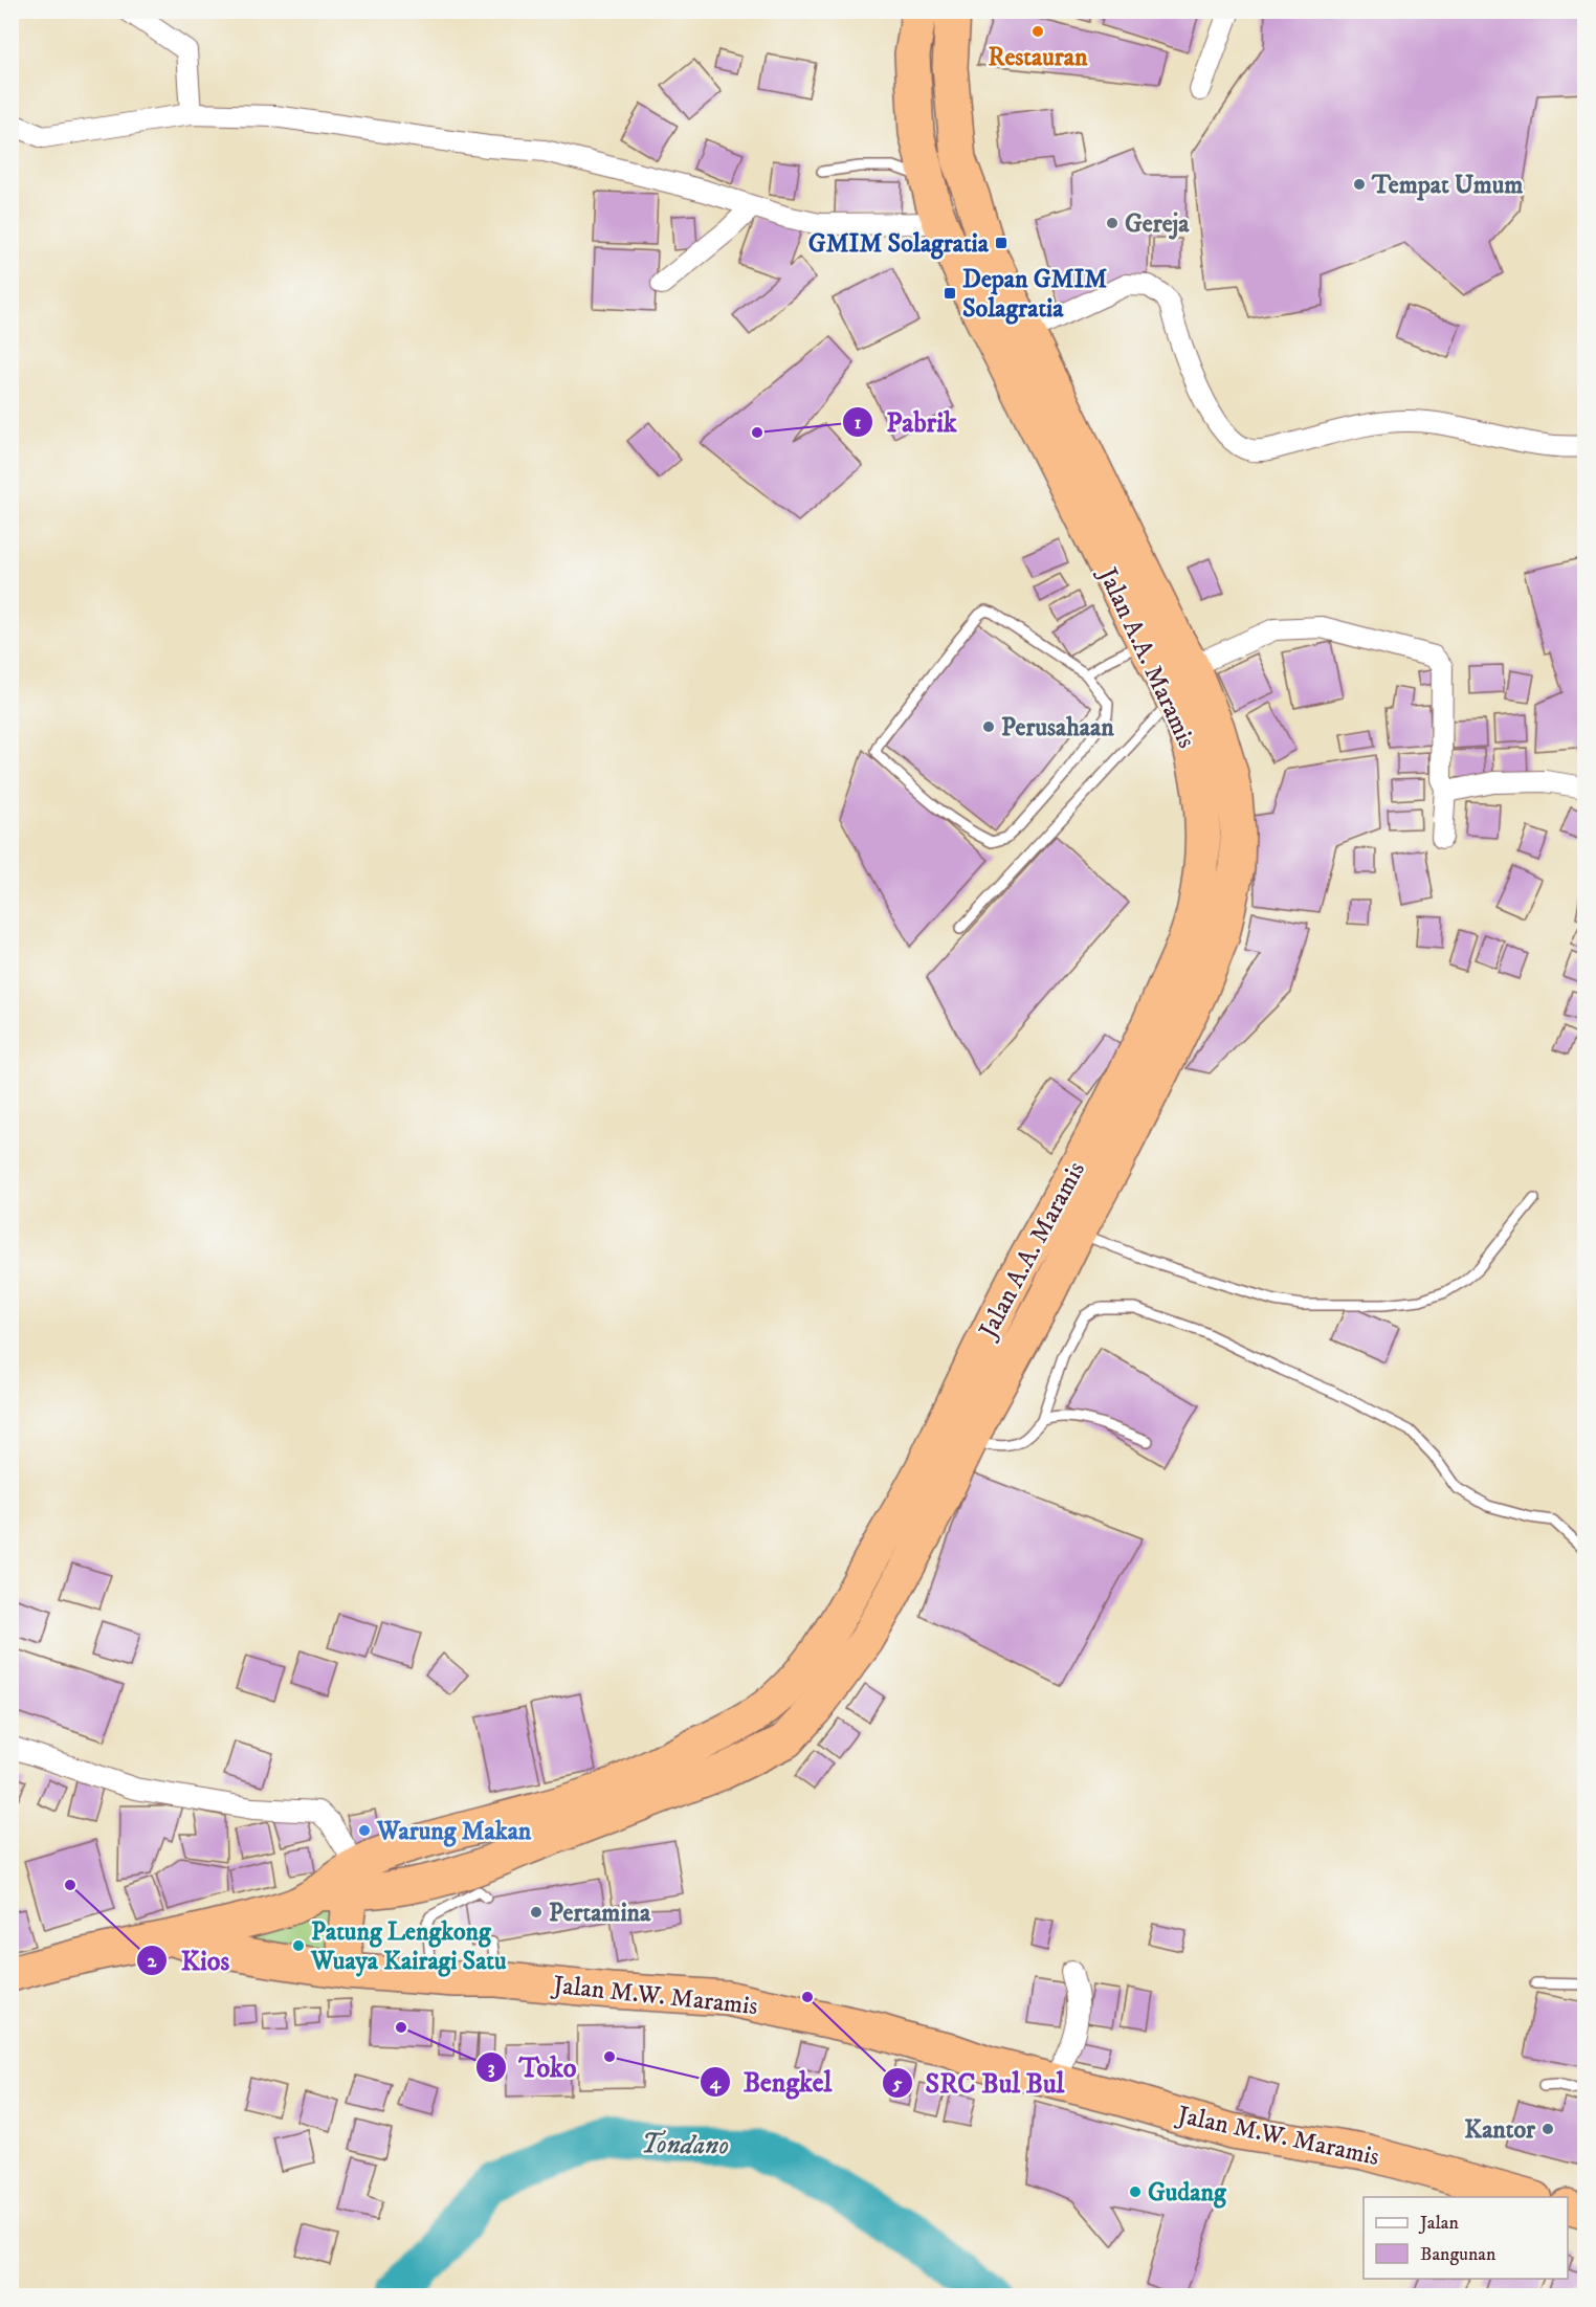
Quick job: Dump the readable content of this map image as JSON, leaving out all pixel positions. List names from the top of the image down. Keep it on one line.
{"streets":{"highway":["Jalan A.A. Maramis","Jalan M.W. Maramis"]},"crossings":[["Jalan A.A. Maramis","Jalan M.W. Maramis"]],"water":["Tondano"],"places":{"other":["Restauran","Tempat Umum","Gereja","Pabrik","Perusahaan","Warung Makan","Kios","Pertamina","Patung Lengkong Wuaya Kairagi Satu","SRC Bul Bul","Toko","Bengkel","Kantor","Gudang"],"transit":["GMIM Solagratia","Depan GMIM Solagratia"]},"legend":["Jalan","Bangunan"]}
